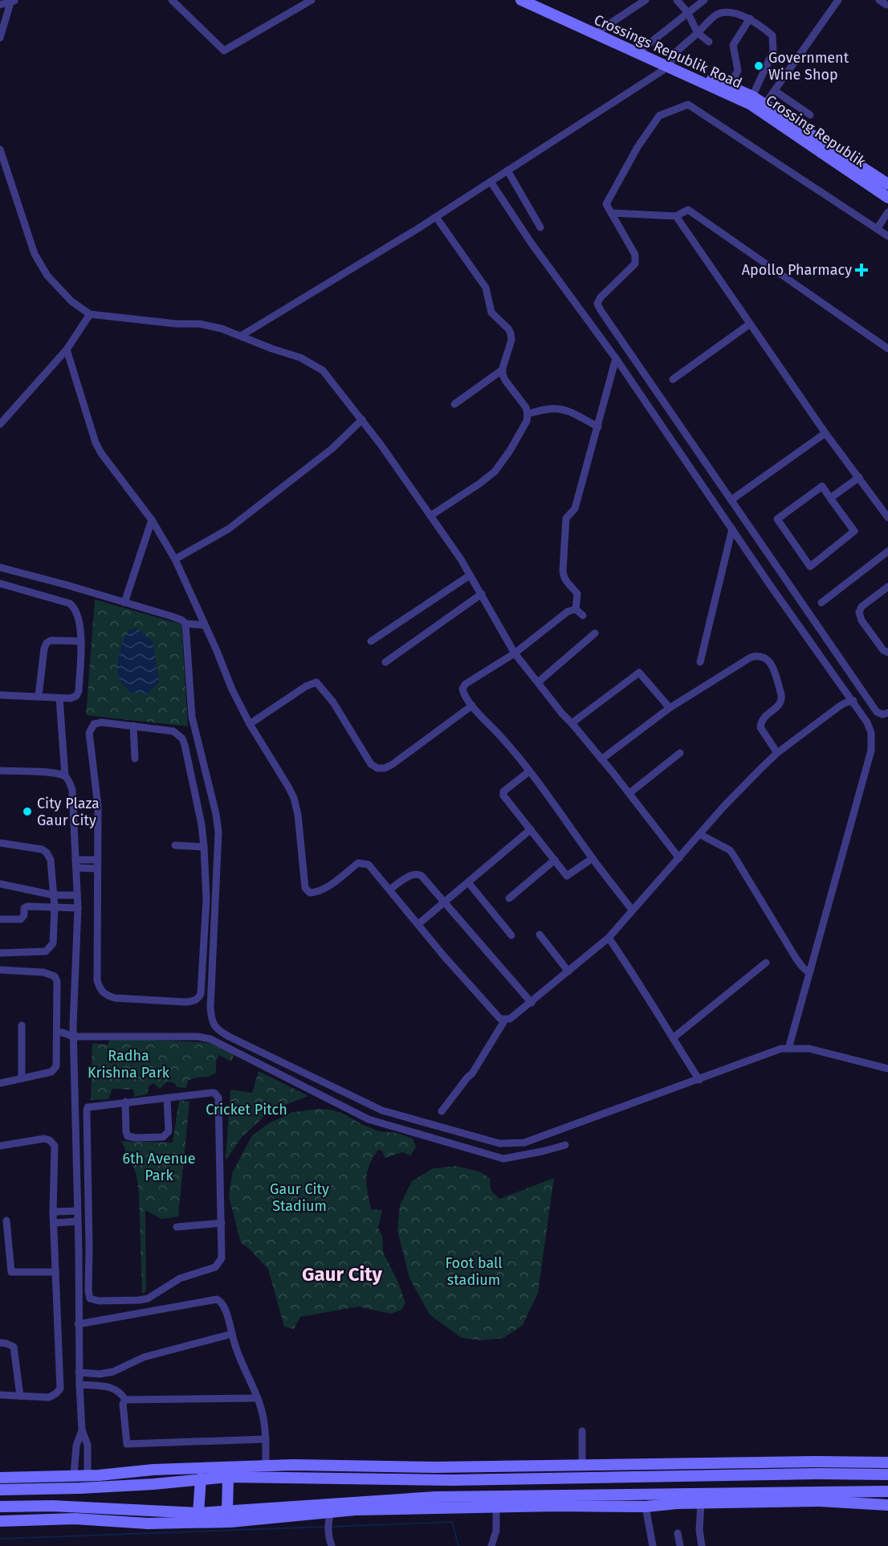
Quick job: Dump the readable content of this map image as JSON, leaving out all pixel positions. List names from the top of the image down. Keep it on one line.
{"streets":{"street":["Crossings Republik Road","Crossing Republik"]},"crossings":[["Crossings Republik Road","Crossing Republik"]],"districts":["Gaur City"],"parks":["Radha Krishna Park","Cricket Pitch","6th Avenue Park","Gaur City Stadium","Foot ball stadium"],"places":{"other":["Government Wine Shop","City Plaza Gaur City"],"health":["Apollo Pharmacy"]}}
